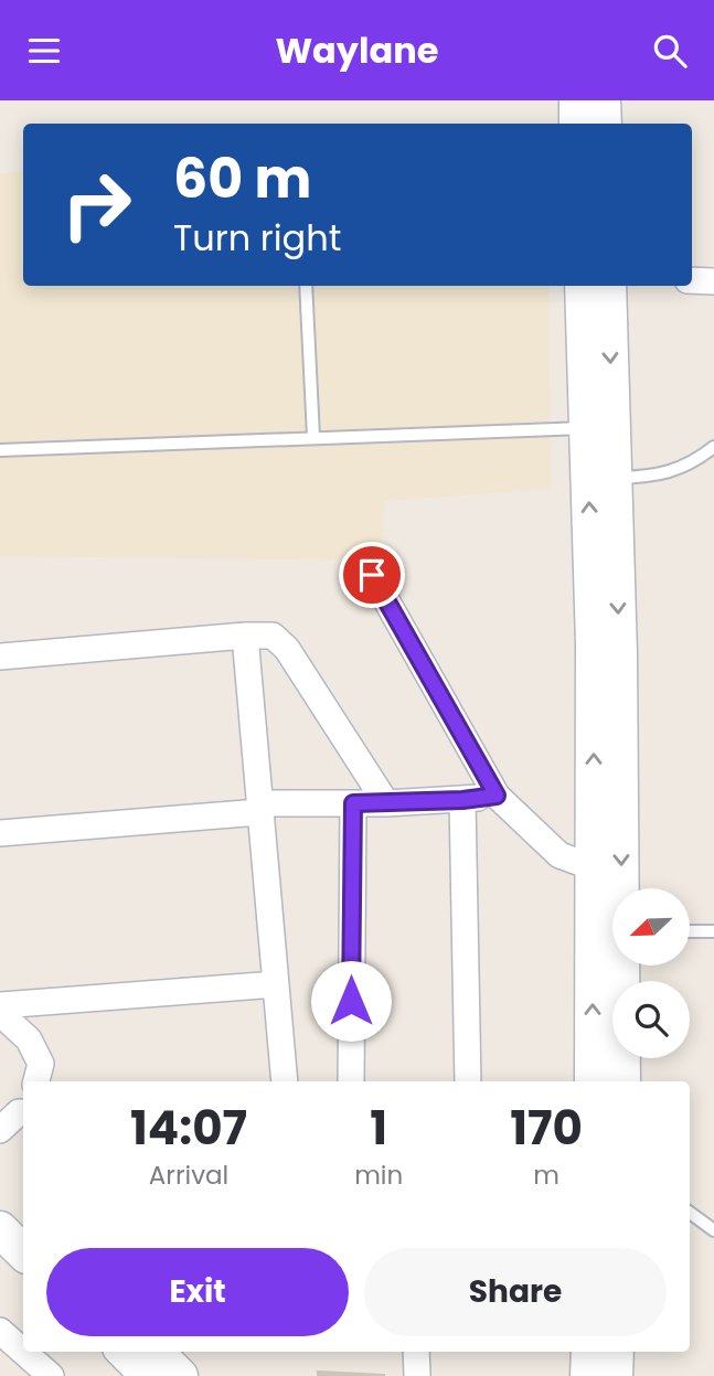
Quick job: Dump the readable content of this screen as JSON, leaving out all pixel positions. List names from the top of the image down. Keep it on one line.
{"north":"bottom left","page":{"header":"Waylane","turn":["60 m","Turn right"],"eta":["14:07","Arrival","1","min","170","m"],"buttons":["Exit","Share"]}}
